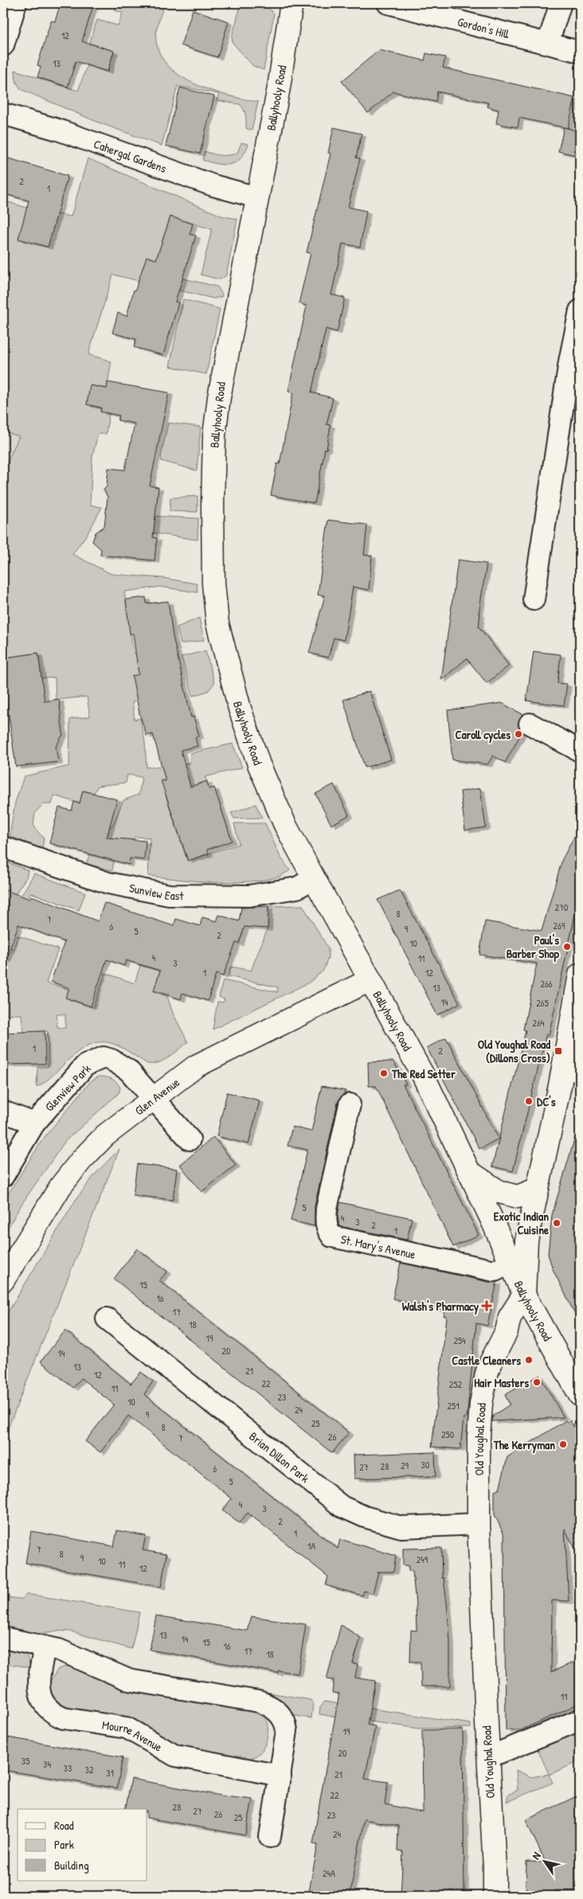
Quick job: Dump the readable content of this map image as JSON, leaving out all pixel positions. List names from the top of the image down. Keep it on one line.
{"streets":{"street":["Gordon's Hill","Ballyhooly Road","Cahergal Gardens","Sunview East","Glenview Park","Glen Avenue","St. Mary's Avenue","Old Youghal Road","Brian Dillon Park","Mourne Avenue"]},"crossings":[["Ballyhooly Road","Cahergal Gardens"],["Ballyhooly Road","Sunview East"],["Ballyhooly Road","Glen Avenue"],["Ballyhooly Road","St. Mary's Avenue"],["Ballyhooly Road","Old Youghal Road"],["Glenview Park","Glen Avenue"],["Old Youghal Road","Brian Dillon Park"]],"places":{"other":["Caroll cycles","Paul's Barber Shop","The Red Setter","DC's","Exotic Indian Cuisine","Castle Cleaners","Hair Masters","The Kerryman"],"transit":["Old Youghal Road (Dillons Cross)"],"health":["Walsh's Pharmacy"]},"house_numbers":["12","13","2","1","270","8","7","269","6","9","5","2","10","4","11","3","1","12","266","13","14","265","264","1","2","5","4","3","2","1","15","16","17","18","19","254","20","14","13","21","12","22","252","11","23","10","251","24","9","25","8","250","26","7","30","29","28","27","6","5","4","3","2","1","1A","7","8","9","249","10","11","12","13","14","15","16","17","18","11","19","20","35","34","33","32","31","21","22","28","27","26","23","25","24","24A"],"legend":["Road","Park","Building"],"north":"top left"}
